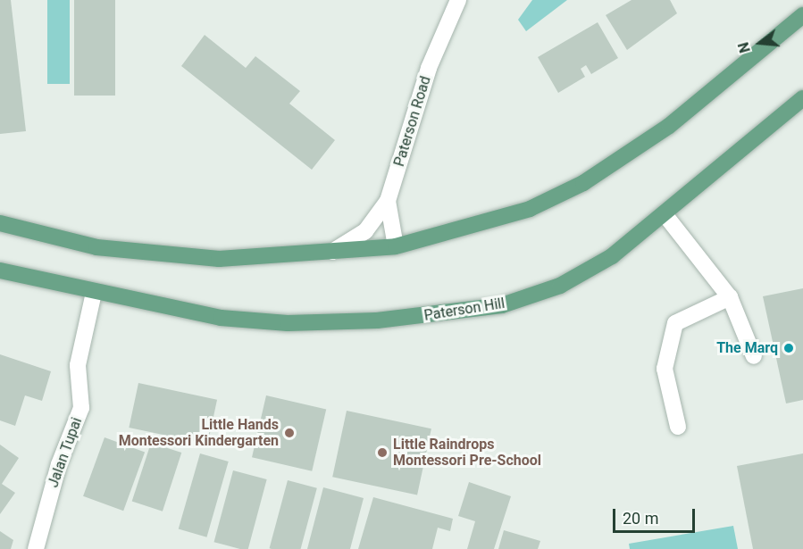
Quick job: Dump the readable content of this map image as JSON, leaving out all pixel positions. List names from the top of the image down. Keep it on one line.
{"streets":{"main road":["Paterson Hill"],"street":["Paterson Road","Jalan Tupai"]},"crossings":[["Paterson Hill","Jalan Tupai"]],"places":["The Marq","Little Hands Montessori Kindergarten","Little Raindrops Montessori Pre-School"],"scale_bar":"20 m","north":"left"}
